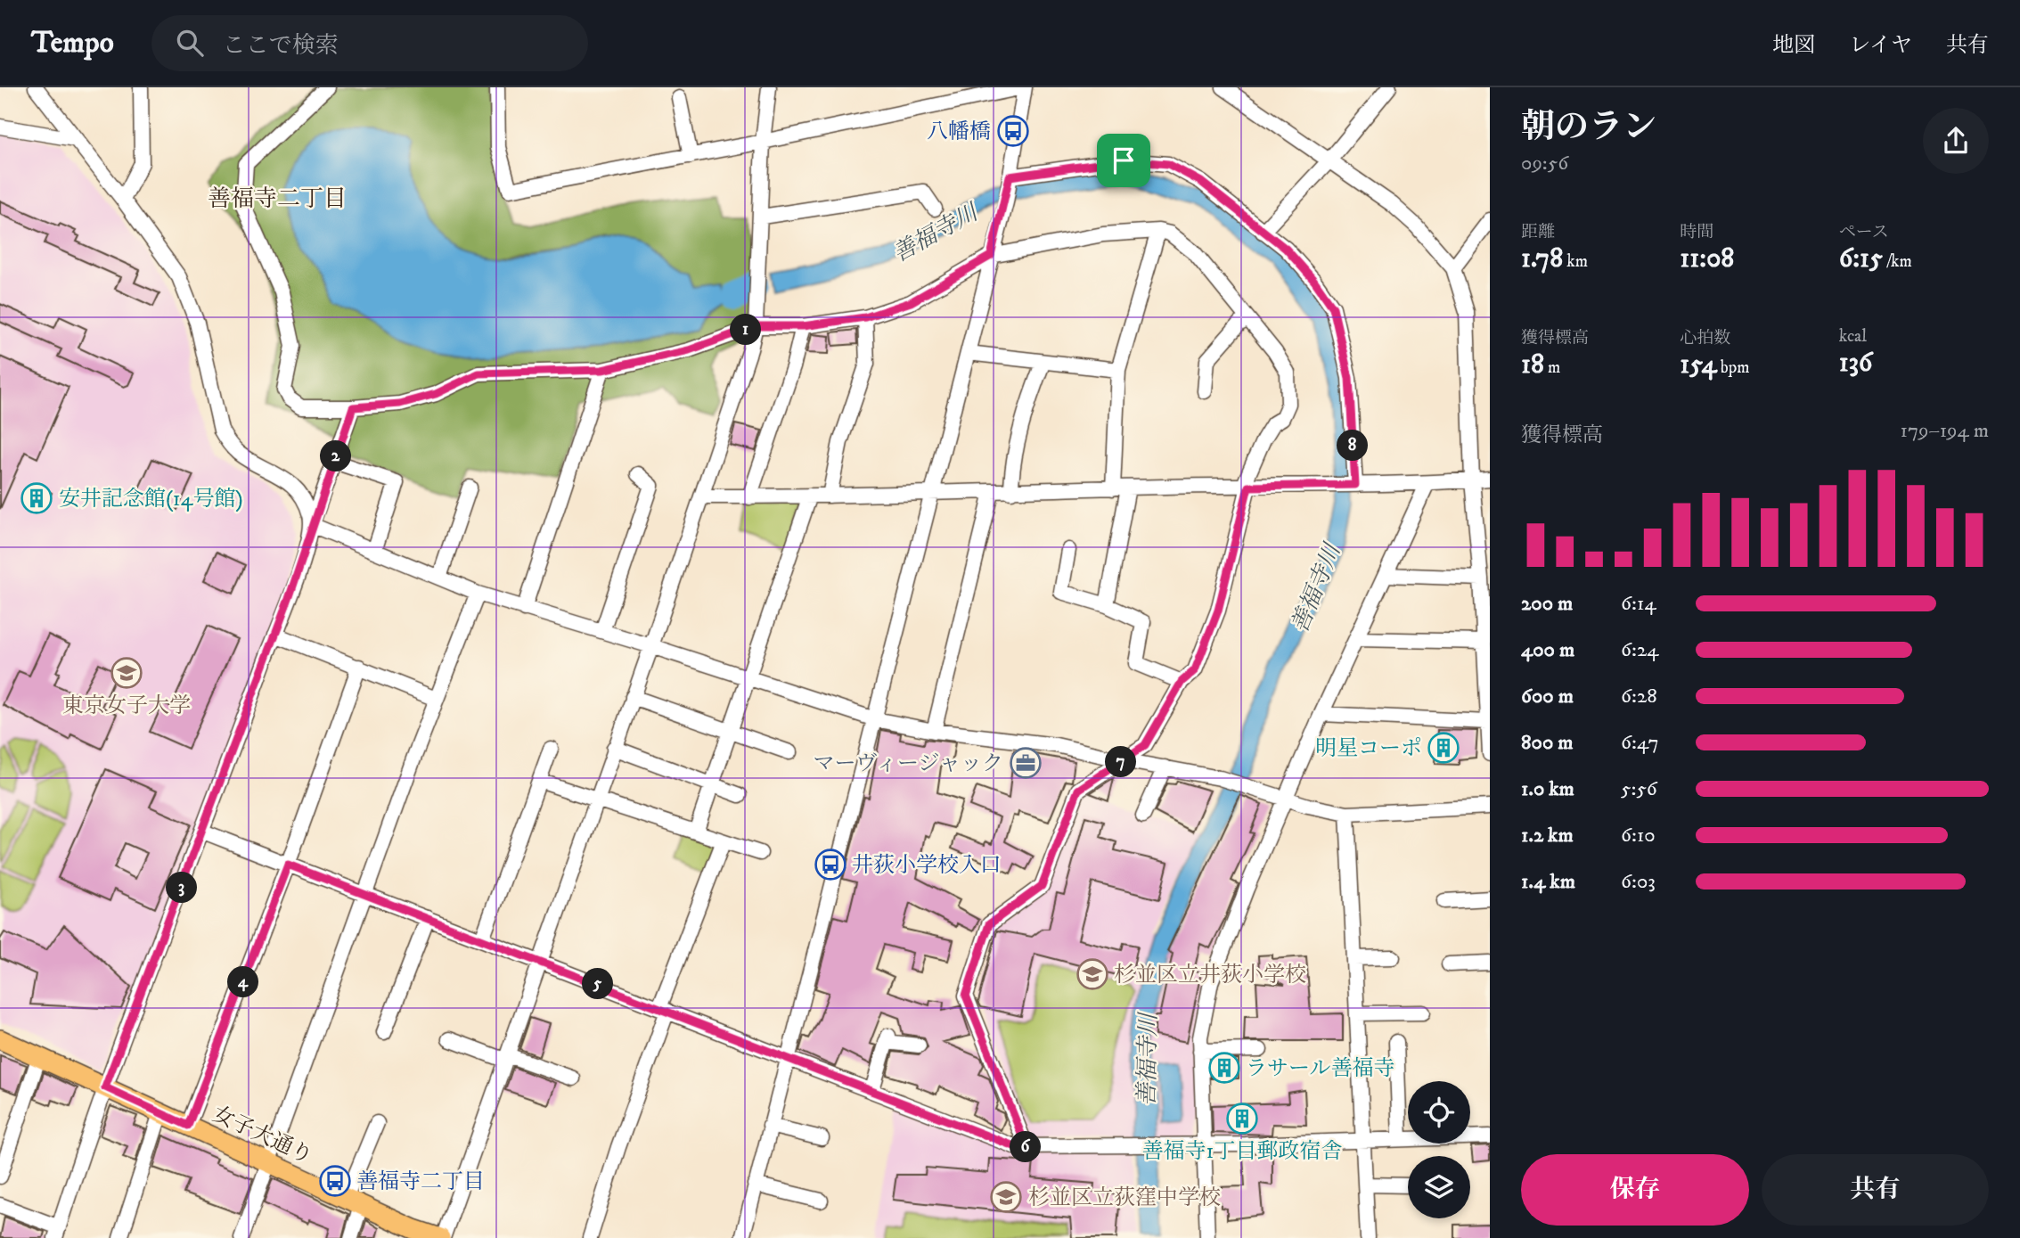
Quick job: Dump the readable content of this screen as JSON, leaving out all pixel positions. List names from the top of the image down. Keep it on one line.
{"streets":{"main road":["女子大通り"]},"districts":["善福寺二丁目"],"water":["善福寺川"],"places":{"bus stop":["八幡橋","井荻小学校入口","善福寺二丁目"],"building":["安井記念館(14号館)","明星コーポ","ラサール善福寺","善福寺1丁目郵政宿舎"],"school or university":["東京女子大学","杉並区立井荻小学校","杉並区立荻窪中学校"],"office":["マーヴィージャック"]},"page":{"header":"Tempo","search":"ここで検索","nav":["地図","レイヤ","共有"],"heading":["朝のラン","09:56"],"stats":[["距離","1.78 km"],["時間","11:08"],["ペース","6:15 /km"],["獲得標高","18 m"],["心拍数","154 bpm"],["kcal","136"]],"pins":["1","8","2","7","3","4","5","6"],"chart":["獲得標高","179–194 m"],"list":[{"name":"200 m","note":"6:14"},{"name":"400 m","note":"6:24"},{"name":"600 m","note":"6:28"},{"name":"800 m","note":"6:47"},{"name":"1.0 km","note":"5:56"},{"name":"1.2 km","note":"6:10"},{"name":"1.4 km","note":"6:03"}],"buttons":["保存","共有"]}}
